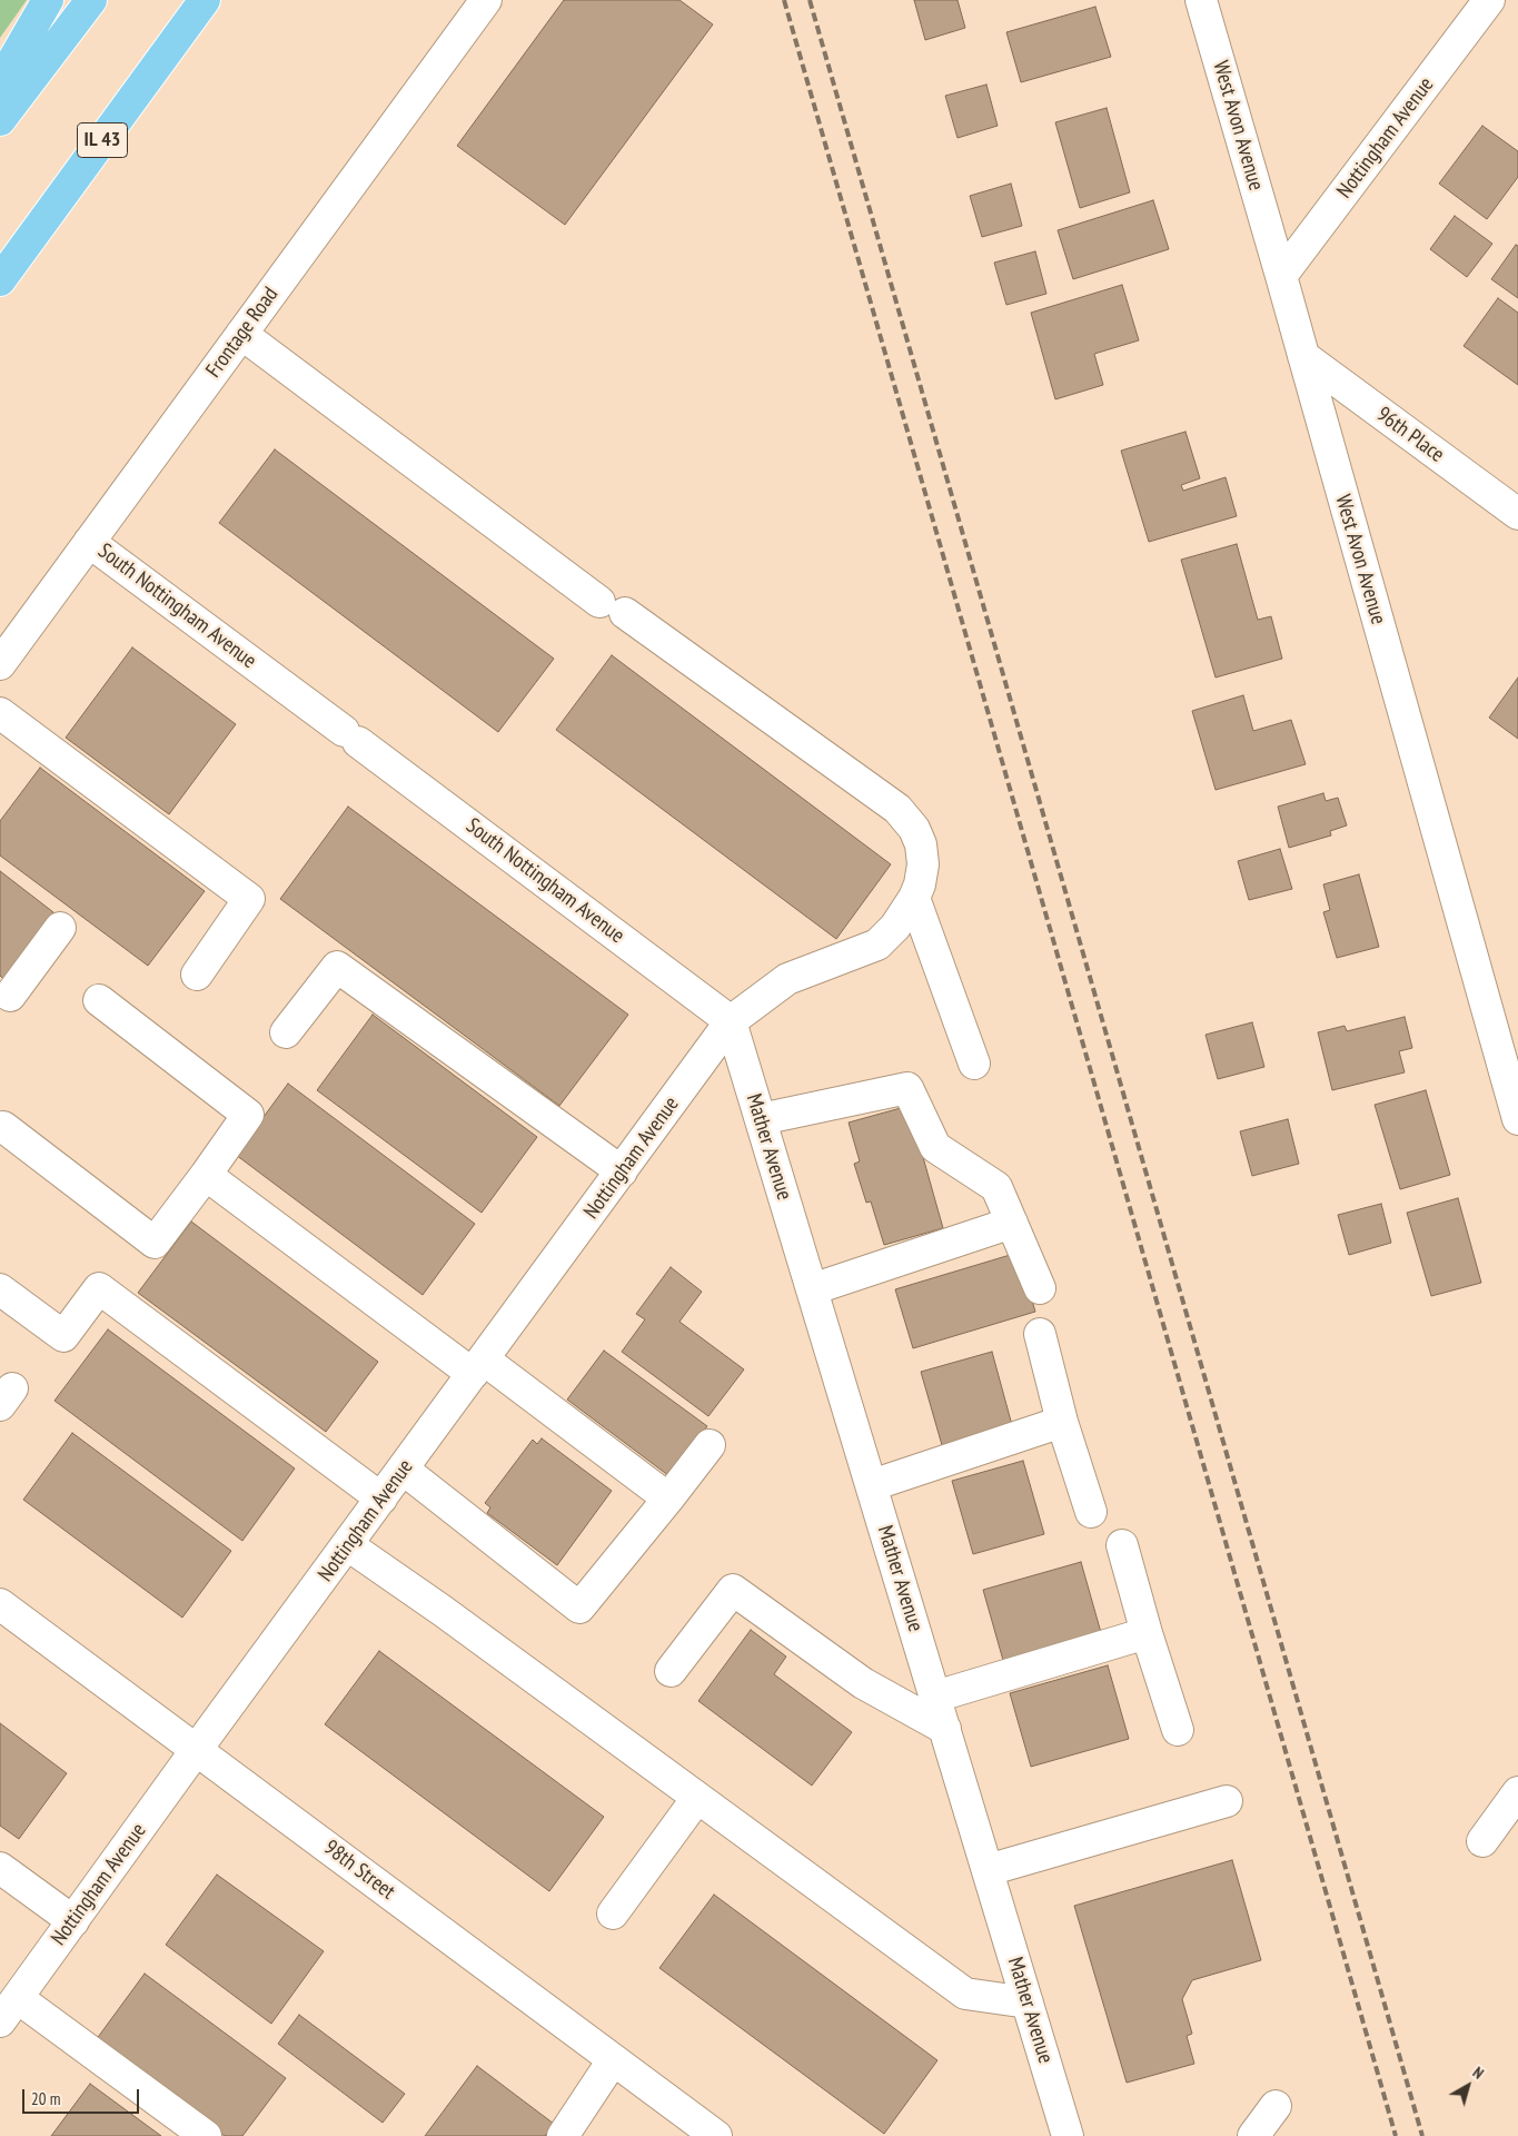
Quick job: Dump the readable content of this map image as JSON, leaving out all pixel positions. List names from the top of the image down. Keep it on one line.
{"streets":{"main road":["IL 43"],"street":["West Avon Avenue","Nottingham Avenue","Frontage Road","96th Place","South Nottingham Avenue","Mather Avenue","98th Street"]},"crossings":[["West Avon Avenue","Nottingham Avenue"],["West Avon Avenue","96th Place"],["Nottingham Avenue","Frontage Road"],["Nottingham Avenue","South Nottingham Avenue"],["Nottingham Avenue","Mather Avenue"],["Nottingham Avenue","98th Street"],["Frontage Road","South Nottingham Avenue"],["South Nottingham Avenue","Mather Avenue"]],"scale_bar":"20 m","north":"top right"}
